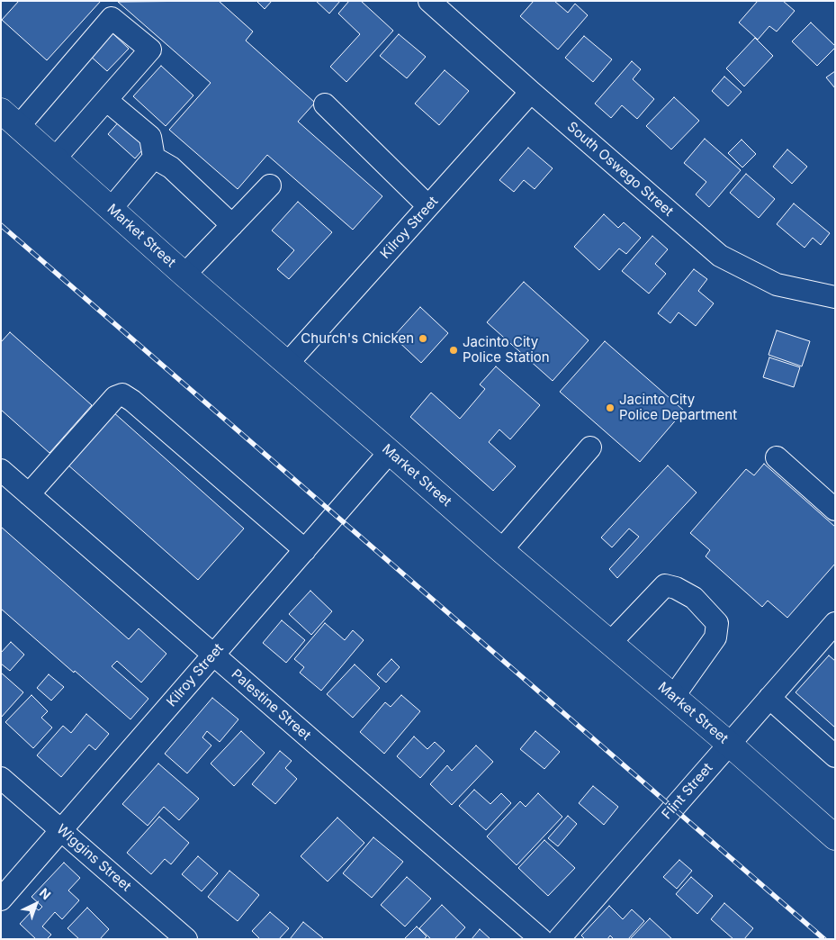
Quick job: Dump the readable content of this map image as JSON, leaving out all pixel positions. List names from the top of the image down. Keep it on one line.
{"streets":{"main road":["Market Street"],"street":["South Oswego Street","Kilroy Street","Palestine Street","Flint Street","Wiggins Street"]},"crossings":[["South Oswego Street","Kilroy Street"],["Kilroy Street","Market Street"],["Kilroy Street","Palestine Street"],["Kilroy Street","Wiggins Street"],["Market Street","Flint Street"]],"places":["Church's Chicken","Jacinto City Police Station","Jacinto City Police Department"],"north":"top right"}
